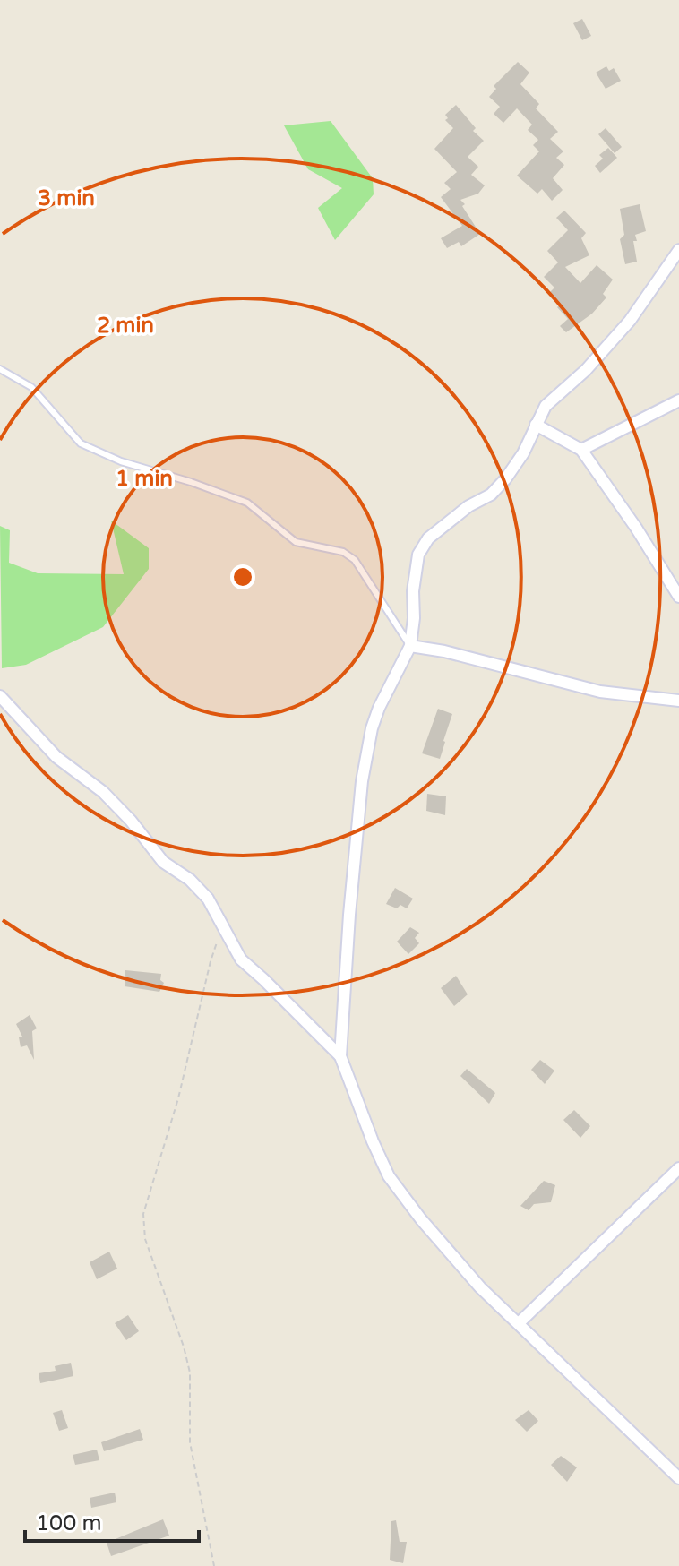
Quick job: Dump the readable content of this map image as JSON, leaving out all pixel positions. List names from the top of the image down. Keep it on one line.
{"scale_bar":"100 m","rings":["3 min","2 min","1 min"]}
